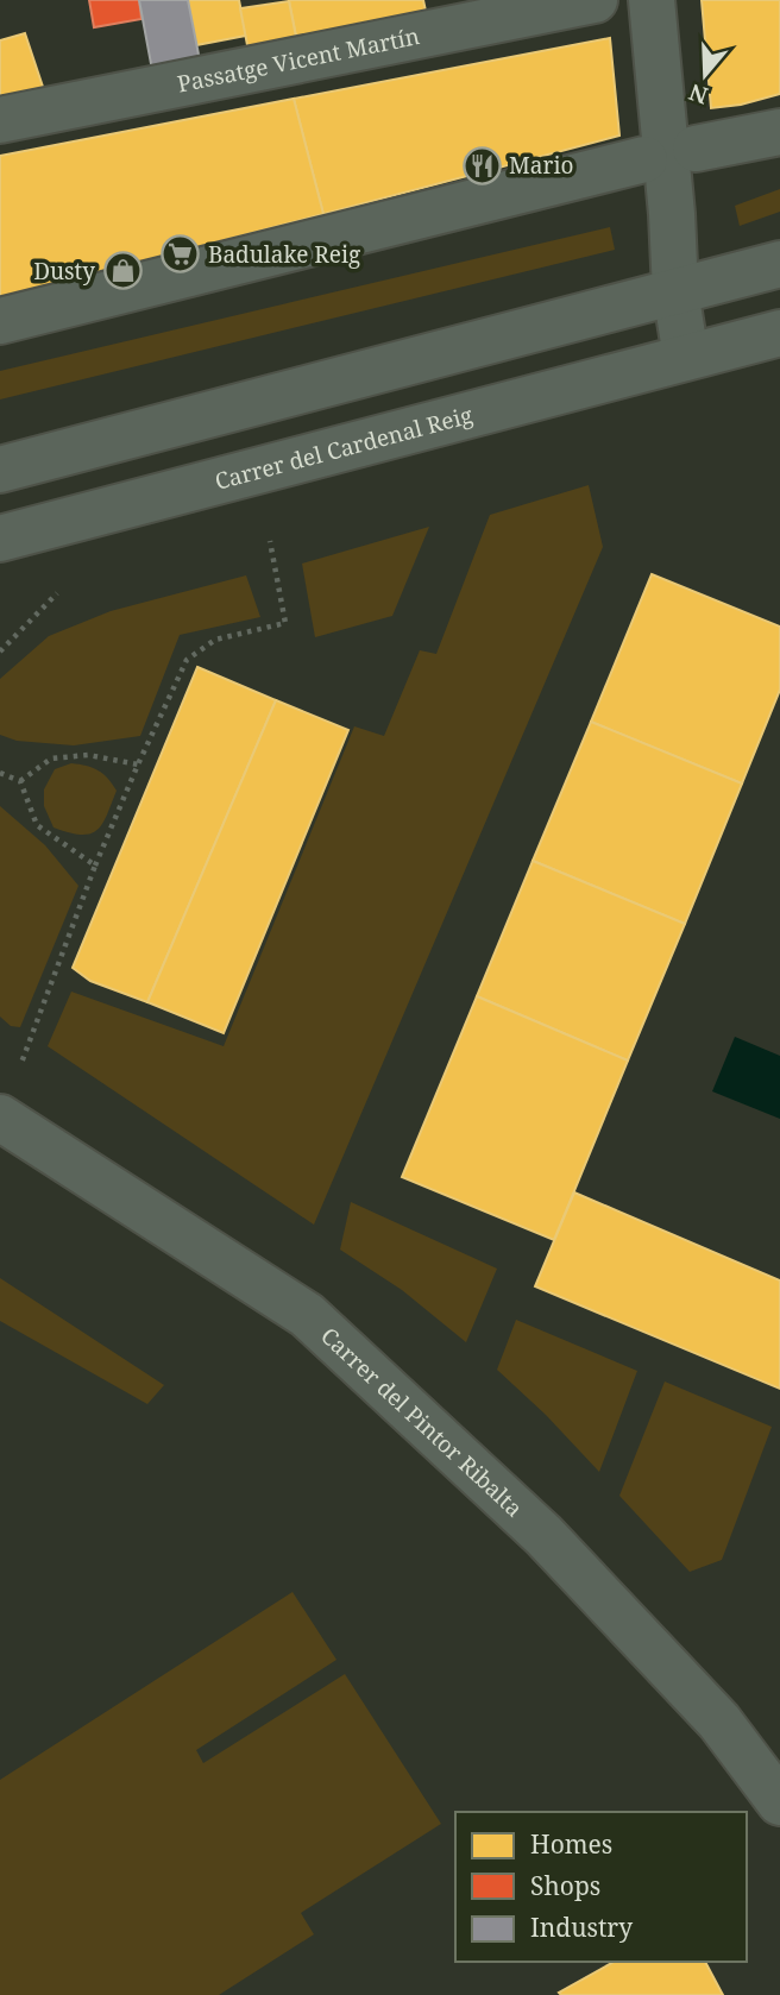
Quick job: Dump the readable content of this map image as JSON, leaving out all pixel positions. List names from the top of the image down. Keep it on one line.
{"streets":{"street":["Passatge Vicent Martín","Carrer del Cardenal Reig","Carrer del Pintor Ribalta"]},"places":{"restaurant":["Mario"],"supermarket":["Badulake Reig"],"shop":["Dusty"]},"legend":["Homes","Shops","Industry"],"north":"bottom"}
